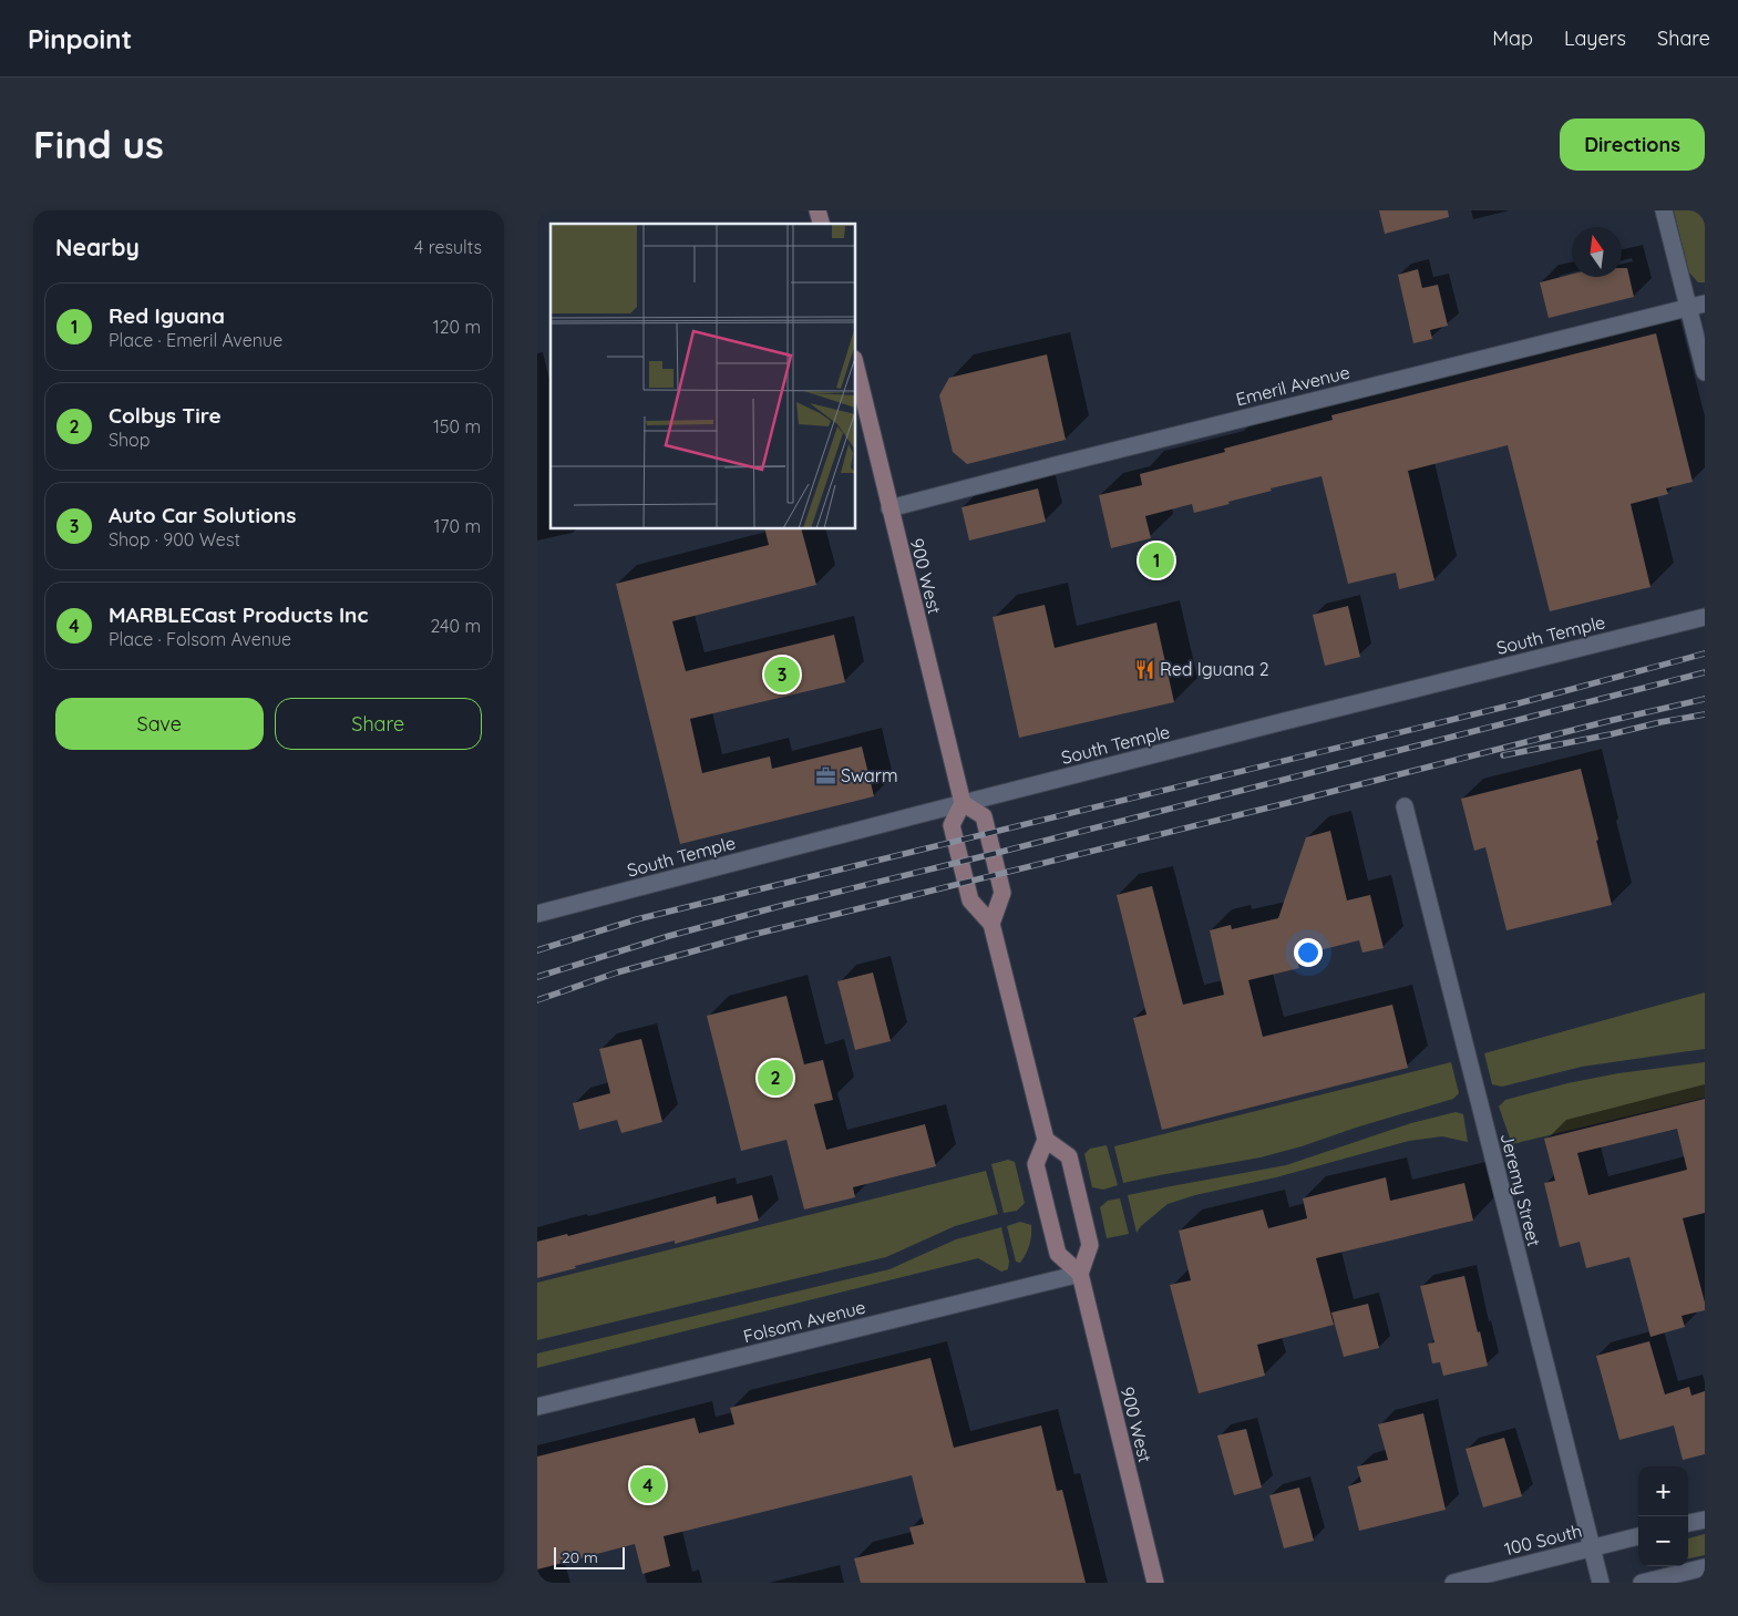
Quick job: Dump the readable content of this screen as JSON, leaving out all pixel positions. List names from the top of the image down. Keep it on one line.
{"streets":{"main road":["900 West"],"street":["Emeril Avenue","South Temple","Jeremy Street","Folsom Avenue","100 South"]},"crossings":[["Emeril Avenue","900 West"],["900 West","South Temple"],["900 West","Folsom Avenue"],["Jeremy Street","100 South"]],"places":{"restaurant":["Red Iguana 2"],"office":["Swarm"]},"scale_bar":"20 m","north":"top","page":{"header":"Pinpoint","nav":["Map","Layers","Share"],"buttons":["Directions",["Save","Share"]],"title":"Find us","heading":["Nearby","4 results"],"list":[{"mark":"1","name":"Red Iguana","note":"Place · Emeril Avenue","value":"120 m"},{"mark":"2","name":"Colbys Tire","note":"Shop","value":"150 m"},{"mark":"3","name":"Auto Car Solutions","note":"Shop · 900 West","value":"170 m"},{"mark":"4","name":"MARBLECast Products Inc","note":"Place · Folsom Avenue","value":"240 m"}],"pins":["1","3","2","4"],"map_buttons":["+","−"],"scale":"20 m"}}
